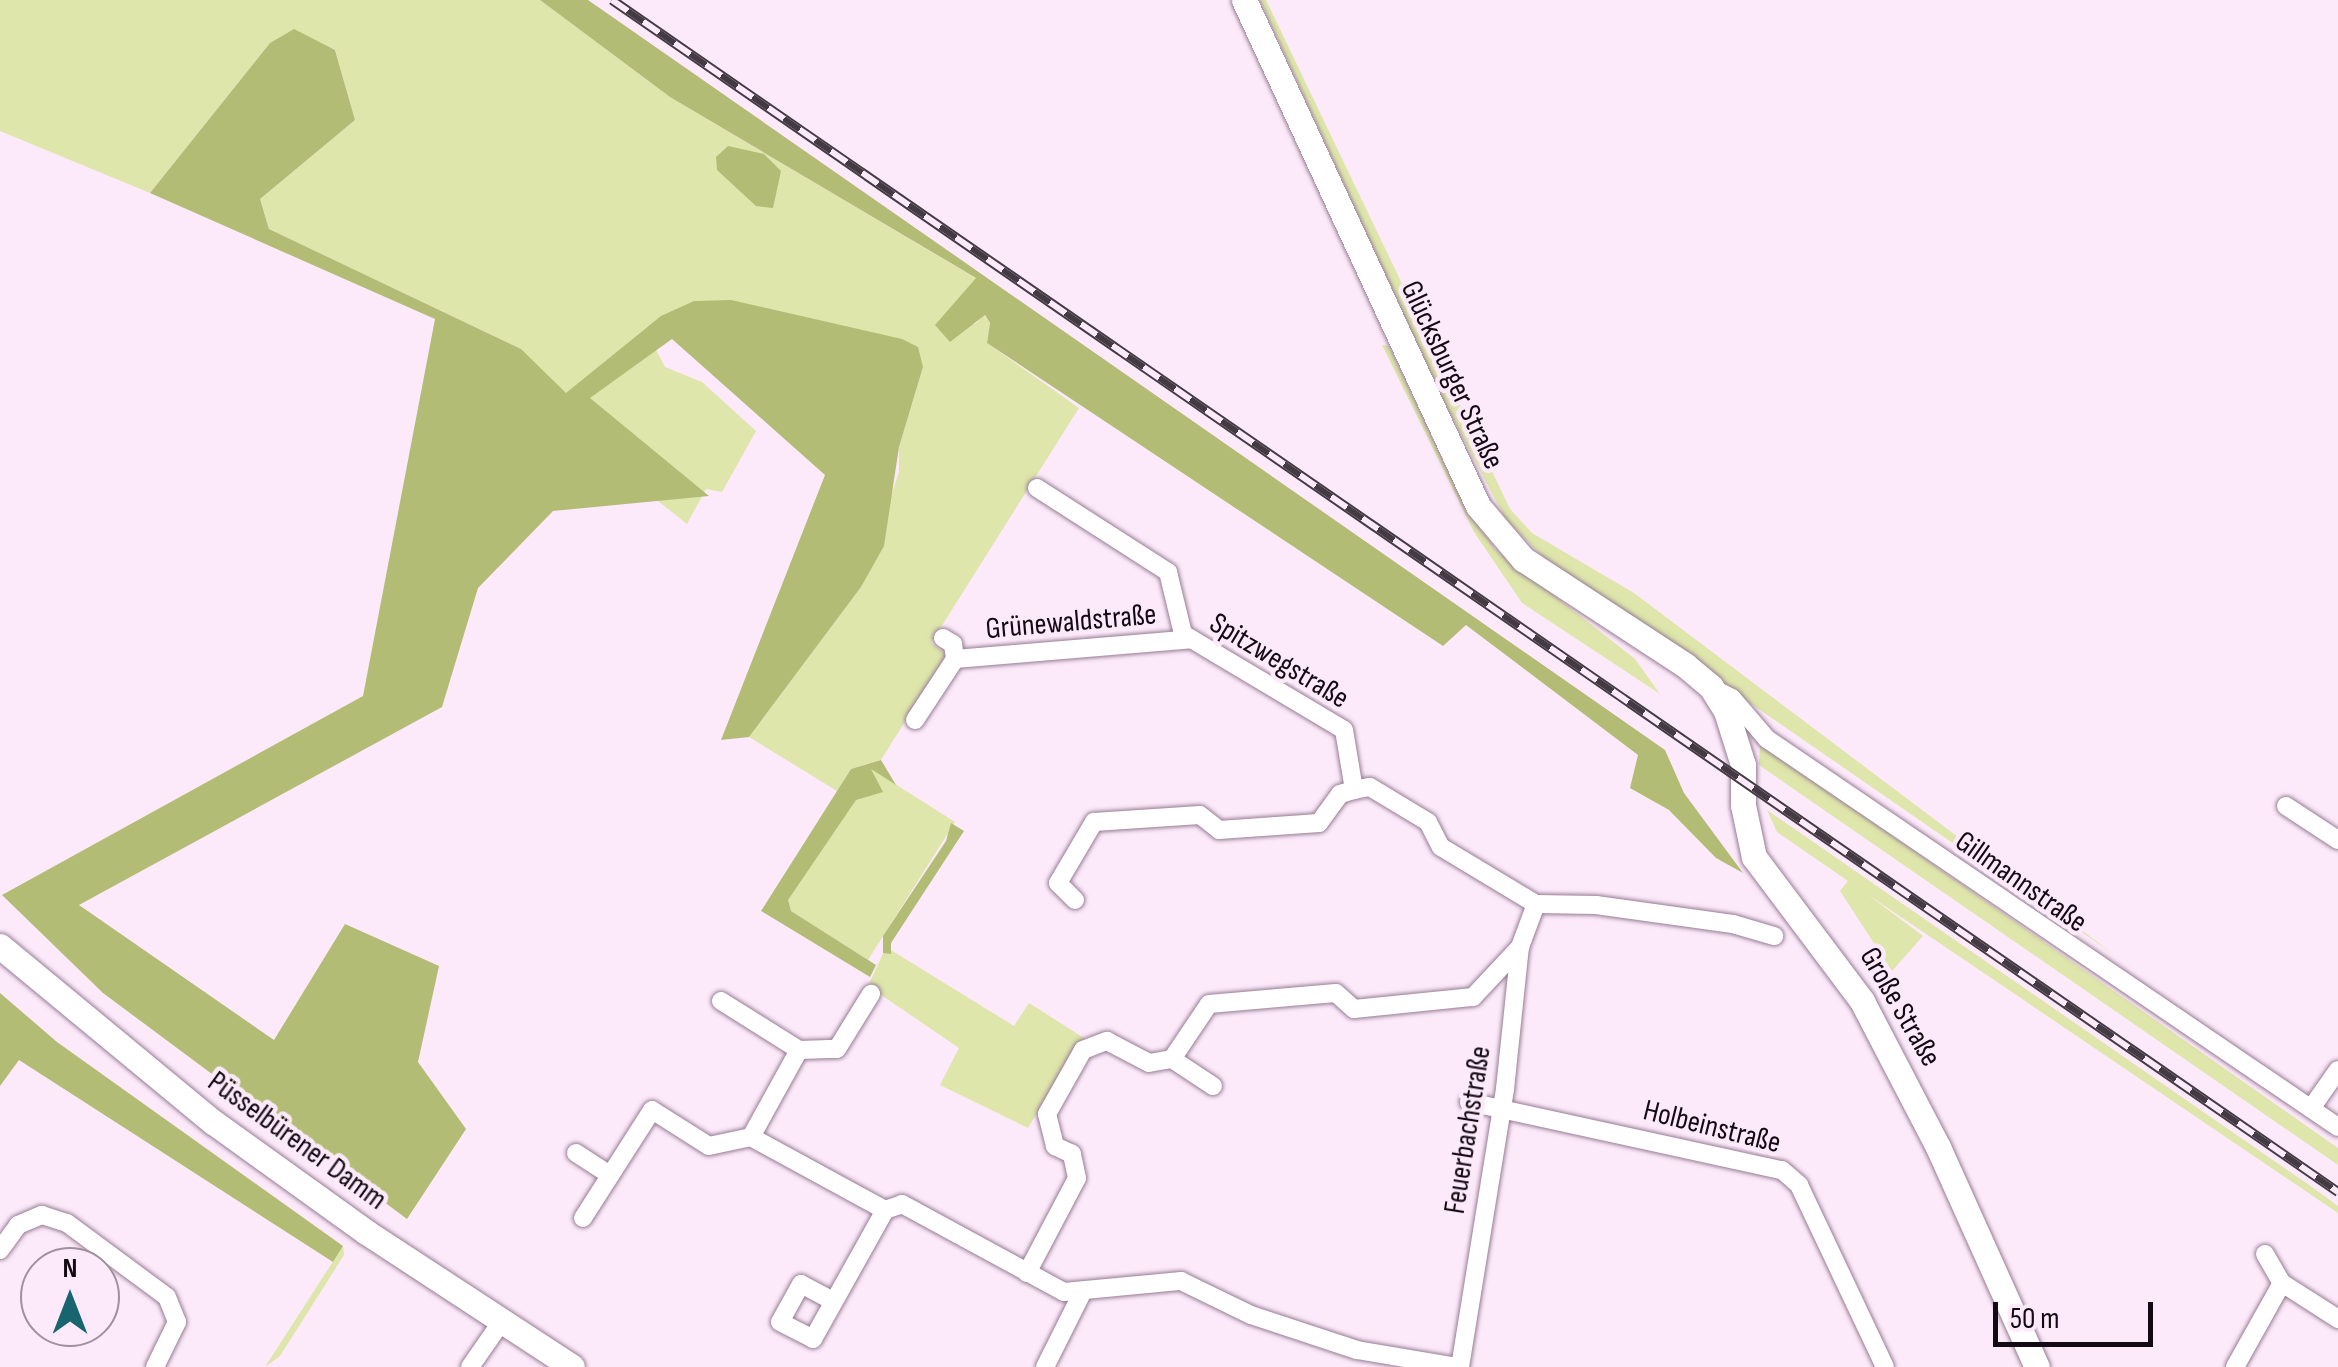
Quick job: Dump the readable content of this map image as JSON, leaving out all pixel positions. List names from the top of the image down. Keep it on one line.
{"streets":{"main road":["Glücksburger Straße","Große Straße","Püsselbürener Damm"],"street":["Grünewaldstraße","Spitzwegstraße","Gillmannstraße","Holbeinstraße","Feuerbachstraße"]},"crossings":[["Glücksburger Straße","Gillmannstraße"],["Glücksburger Straße","Große Straße"],["Grünewaldstraße","Spitzwegstraße"],["Gillmannstraße","Große Straße"],["Holbeinstraße","Feuerbachstraße"]],"scale_bar":"50 m","north":"top"}
